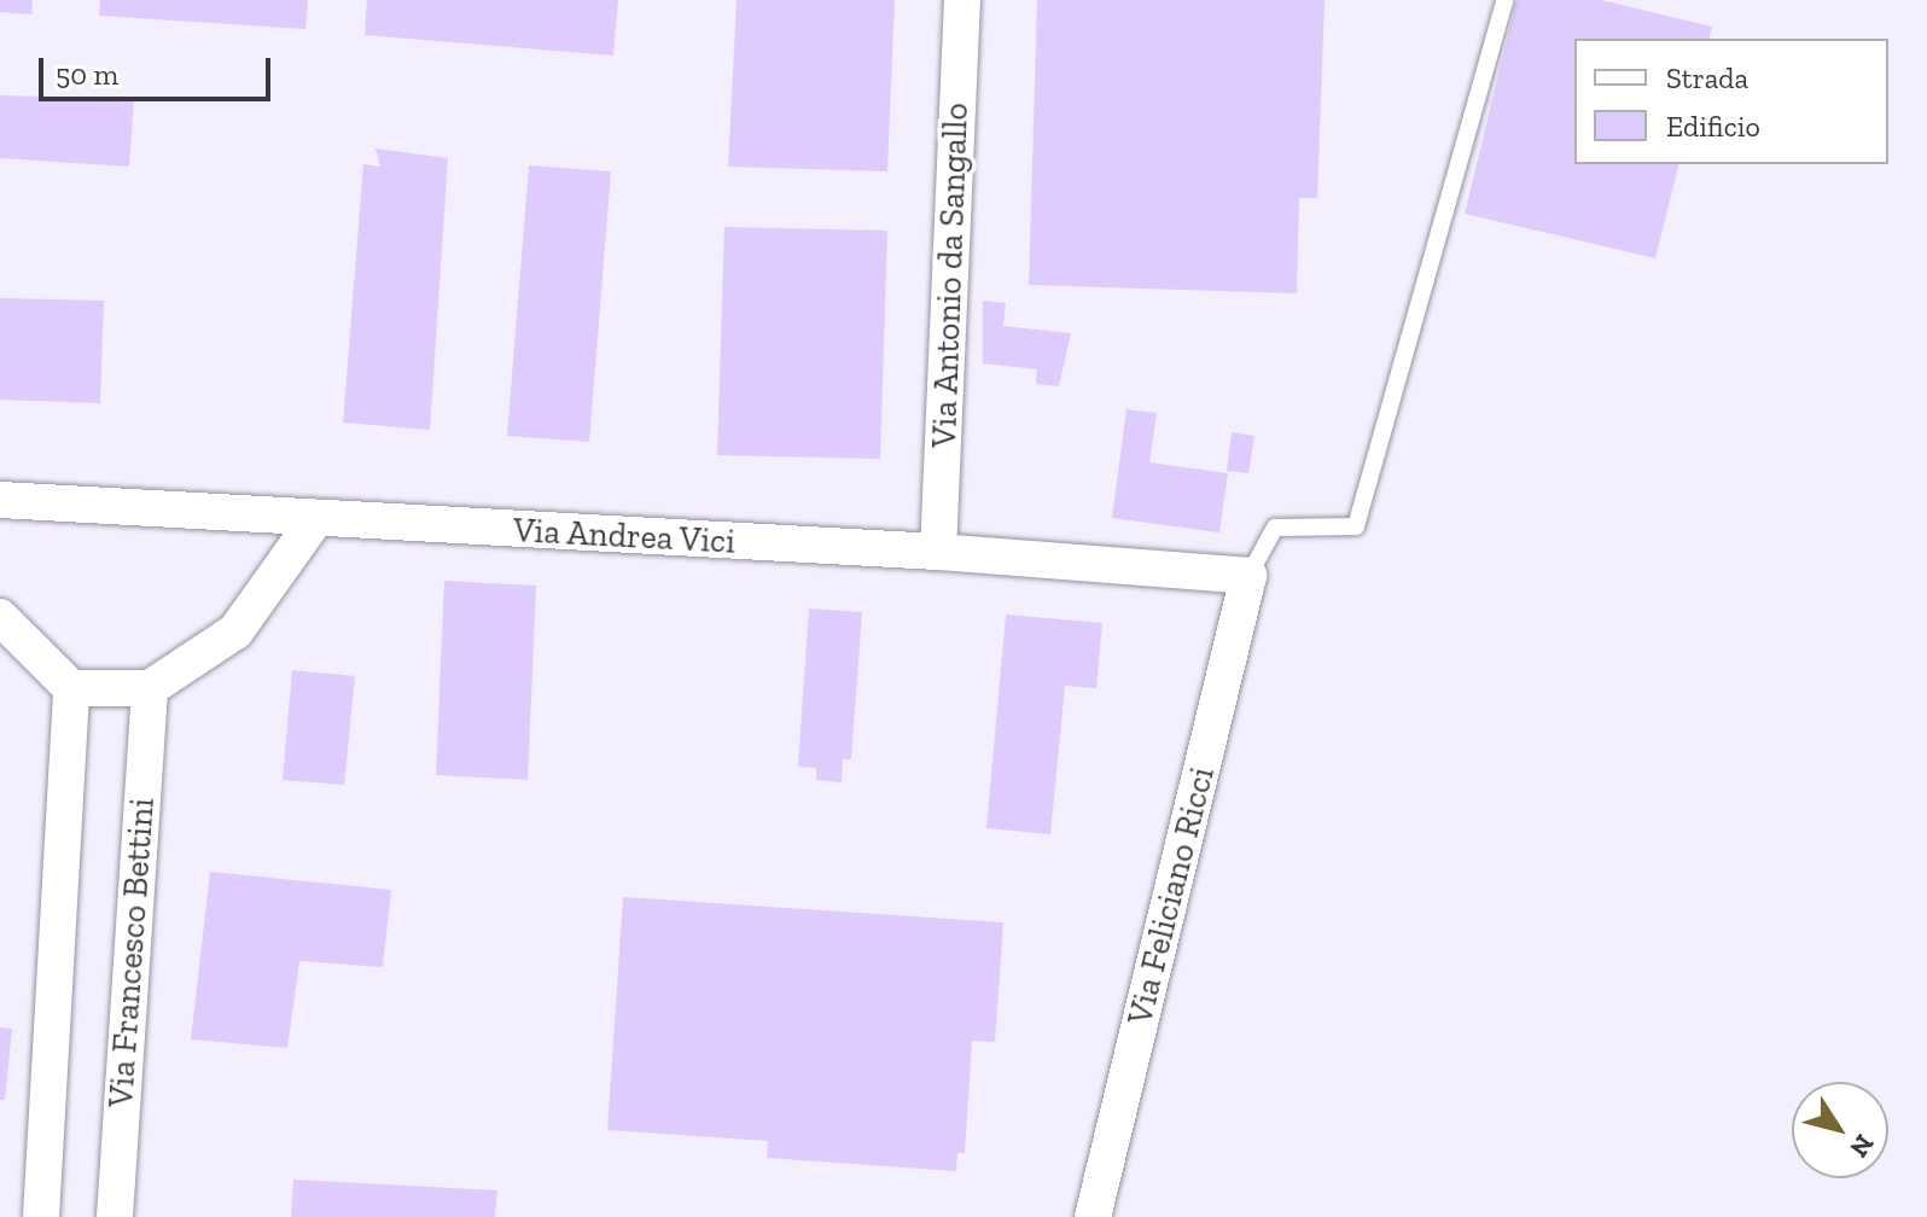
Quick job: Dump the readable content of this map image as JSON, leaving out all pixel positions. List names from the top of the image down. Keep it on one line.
{"streets":{"street":["Via Antonio da Sangallo","Via Andrea Vici","Via Feliciano Ricci","Via Francesco Bettini"]},"crossings":[["Via Antonio da Sangallo","Via Andrea Vici"],["Via Andrea Vici","Via Feliciano Ricci"]],"legend":["Strada","Edificio"],"scale_bar":"50 m","north":"bottom right"}
